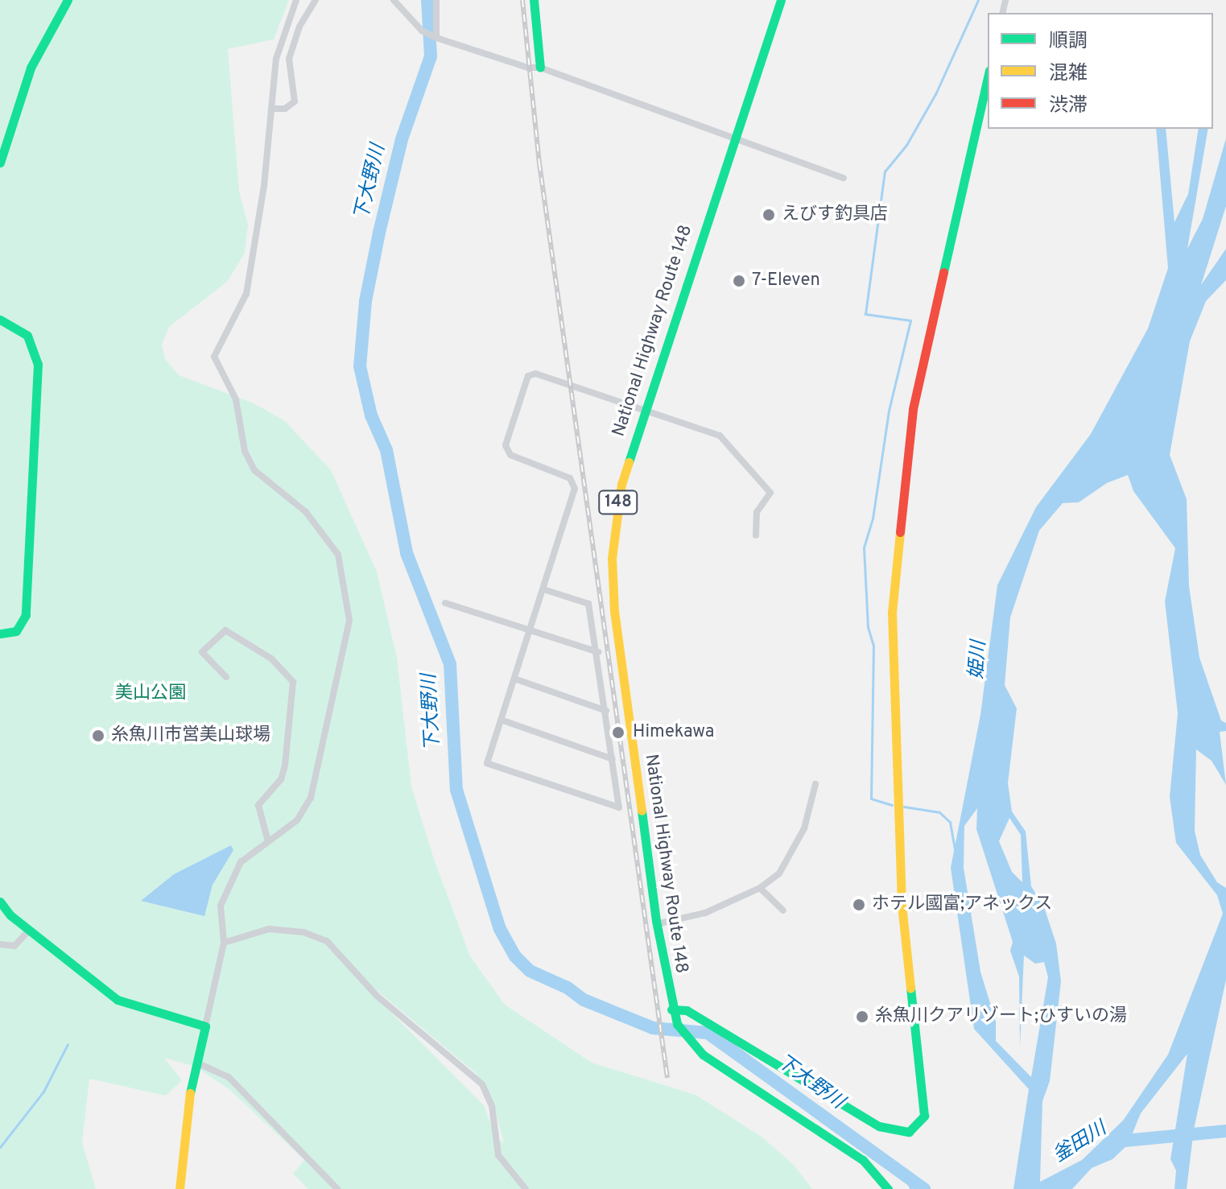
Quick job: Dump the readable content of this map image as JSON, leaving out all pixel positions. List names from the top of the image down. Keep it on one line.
{"streets":{"main road":["National Highway Route 148","148"]},"water":["下大野川","姫川","釜田川"],"parks":["美山公園"],"places":["えびす釣具店","7-Eleven","Himekawa","糸魚川市営美山球場","ホテル國富;アネックス","糸魚川クアリゾート;ひすいの湯"],"legend":["順調","混雑","渋滞"]}
